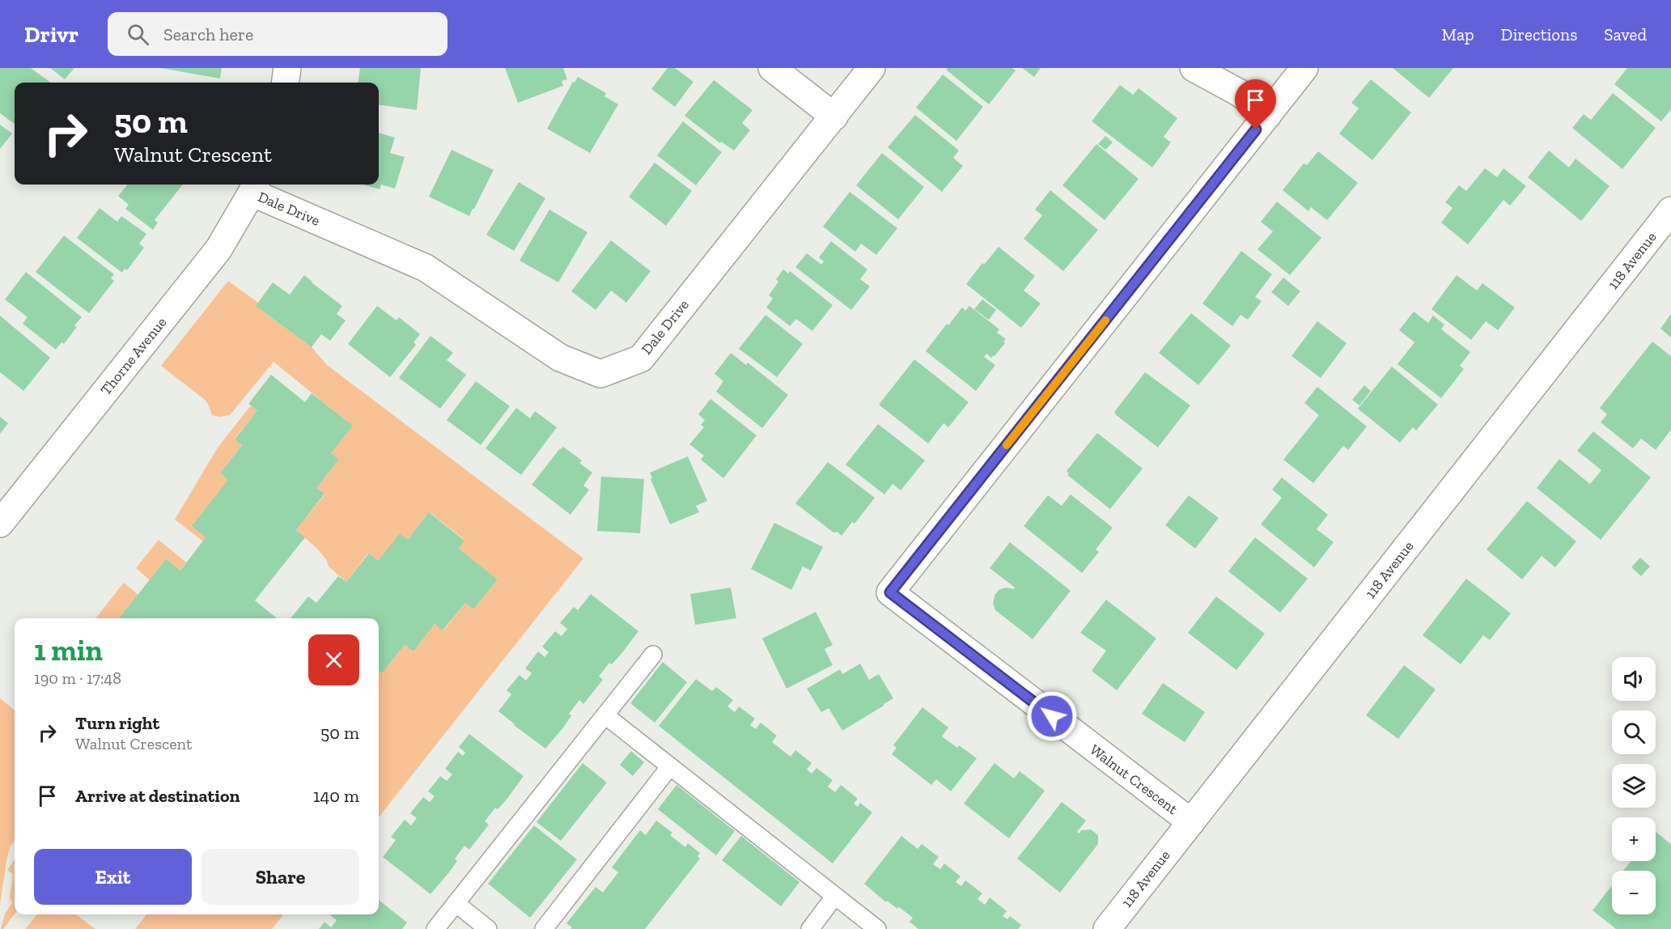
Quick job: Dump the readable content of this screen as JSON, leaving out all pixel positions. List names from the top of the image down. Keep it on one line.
{"streets":{"street":["Dale Drive","118 Avenue","Thorne Avenue","Walnut Crescent"]},"crossings":[["Dale Drive","Thorne Avenue"],["118 Avenue","Walnut Crescent"]],"page":{"header":"Drivr","search":"Search here","nav":["Map","Directions","Saved"],"turn":["50 m","Walnut Crescent"],"heading":["1 min","190 m · 17:48"],"map_buttons":["+","−"],"list":[{"name":"Turn right","note":"Walnut Crescent","value":"50 m"},{"name":"Arrive at destination","value":"140 m"}],"buttons":["Exit","Share"]}}
